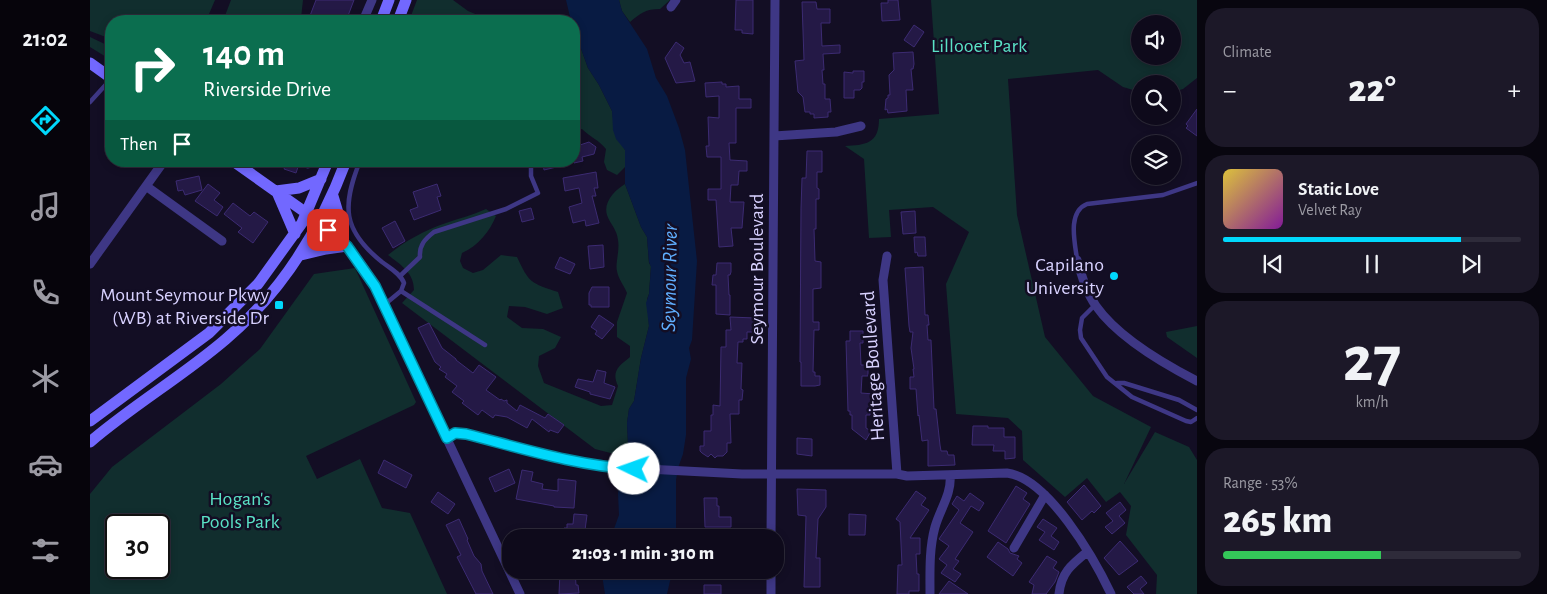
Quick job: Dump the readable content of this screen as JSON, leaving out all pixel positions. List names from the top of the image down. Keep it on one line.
{"streets":{"street":["Seymour Boulevard","Heritage Boulevard"]},"water":["Seymour River"],"parks":["Lillooet Park","Hogan's Pools Park"],"places":{"other":["Capilano University"],"transit":["Mount Seymour Pkwy (WB) at Riverside Dr"]},"page":{"tabs":"21:02","tile":["Climate",["27","km/h"],["Range · 53%","265 km"]],"turn":["140 m","Riverside Drive"],"heat":["−","22°","+"],"then":"Then","song":["Static Love","Velvet Ray"],"limit":"30","trip":"21:03 · 1 min · 310 m"}}
